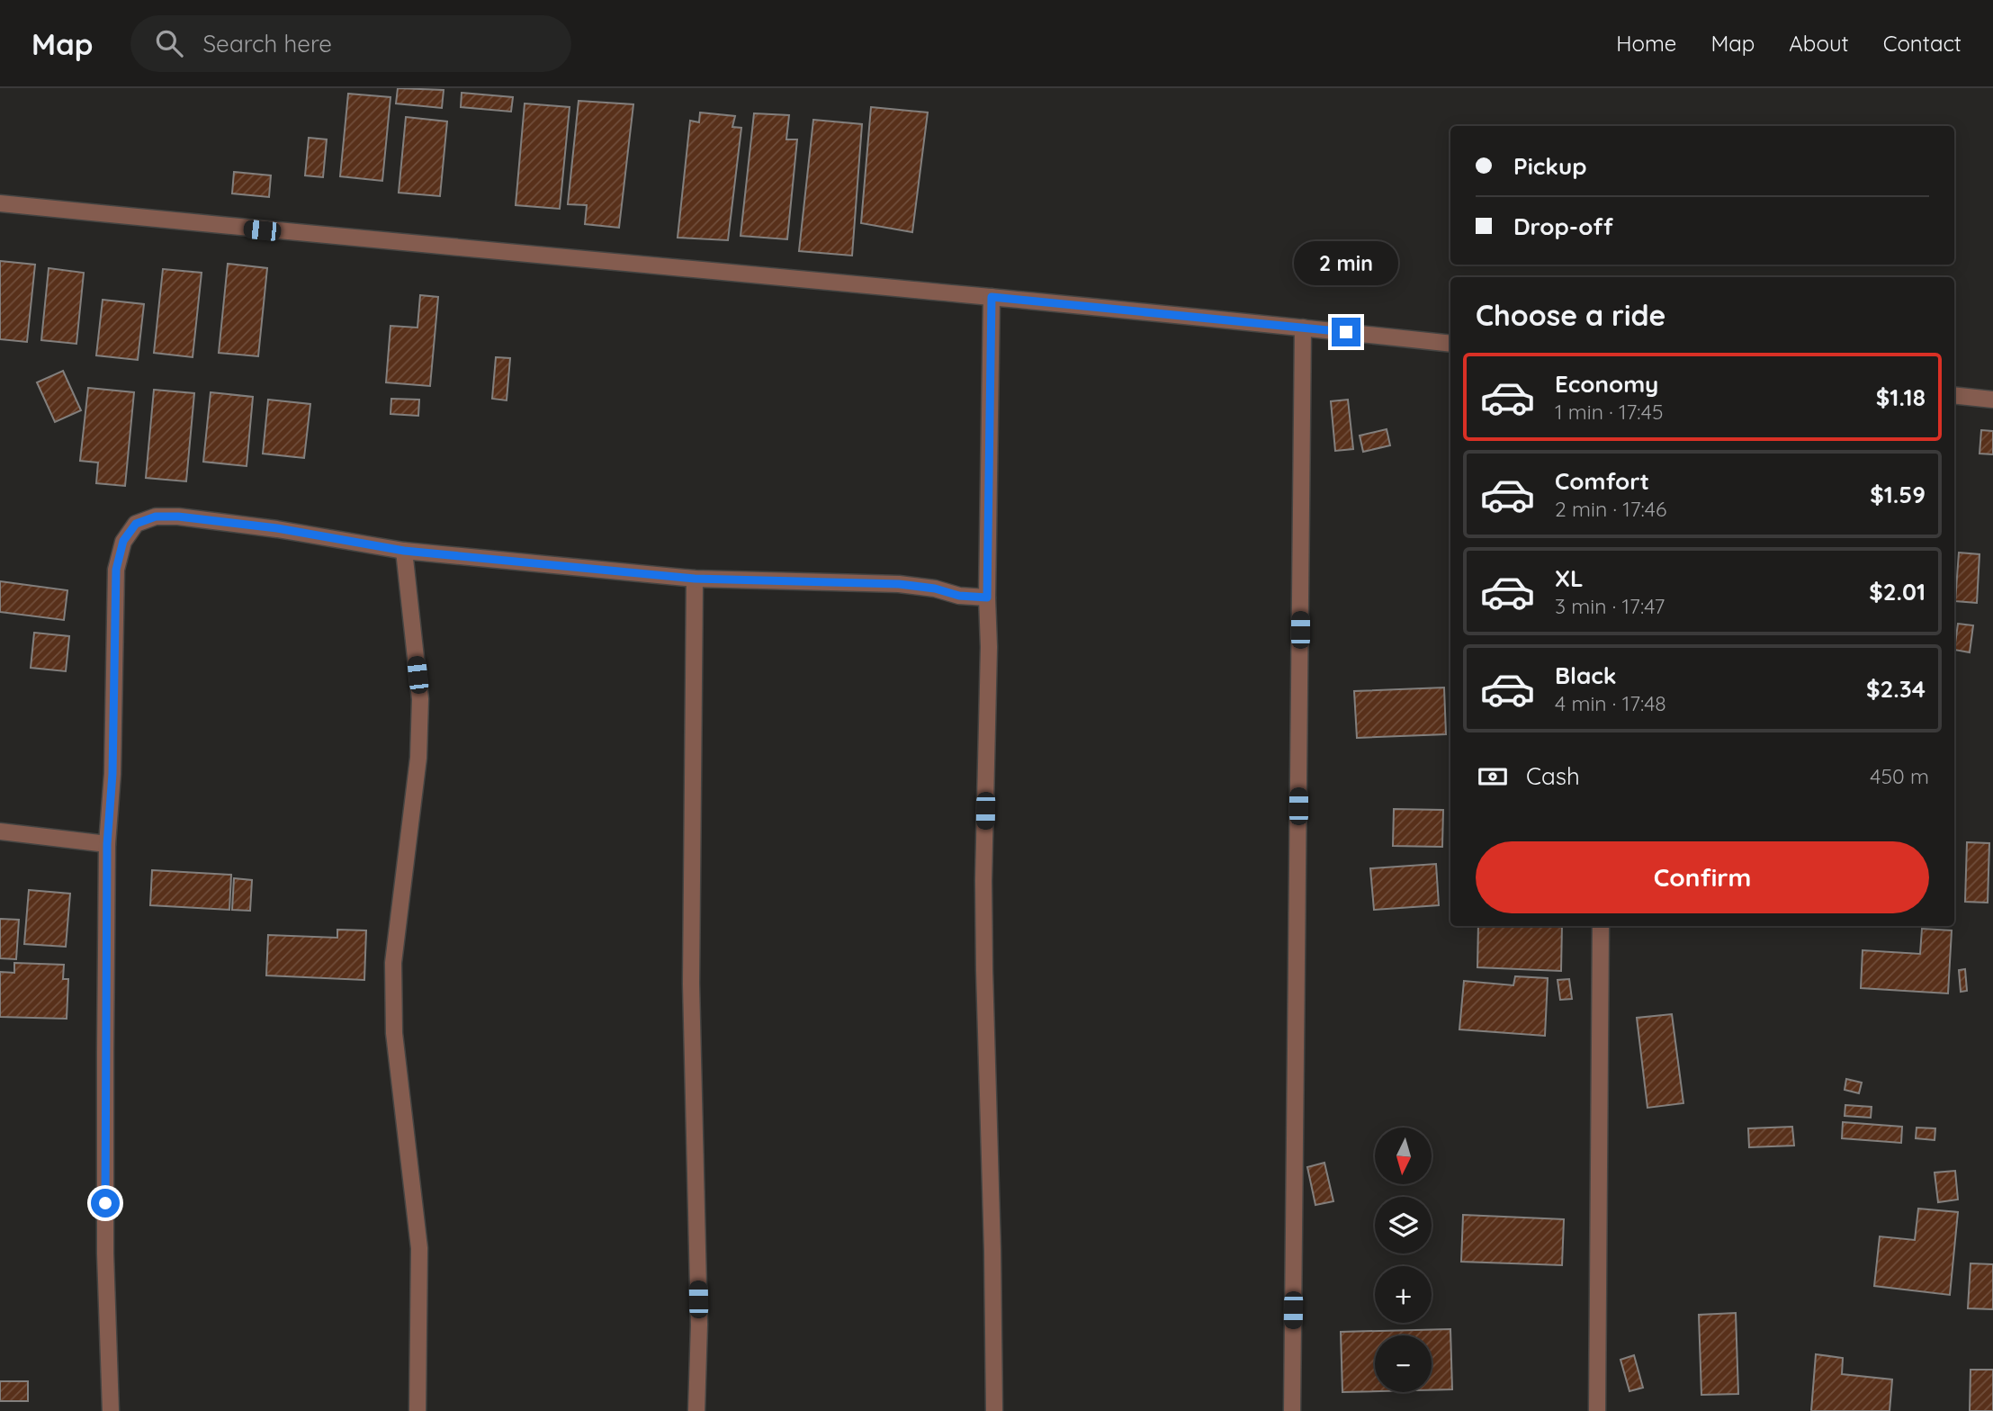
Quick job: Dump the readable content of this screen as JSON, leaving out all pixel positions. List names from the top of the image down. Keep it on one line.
{"north":"bottom","page":{"header":"Map","search":"Search here","nav":["Home","Map","About","Contact"],"banner":["Pickup","Drop-off"],"bubble":"2 min","heading":"Choose a ride","list":[{"name":"Economy","note":"1 min · 17:45","value":"$1.18"},{"name":"Comfort","note":"2 min · 17:46","value":"$1.59"},{"name":"XL","note":"3 min · 17:47","value":"$2.01"},{"name":"Black","note":"4 min · 17:48","value":"$2.34"}],"pay":["Cash","450 m"],"buttons":"Confirm","map_buttons":["+","−"]}}
